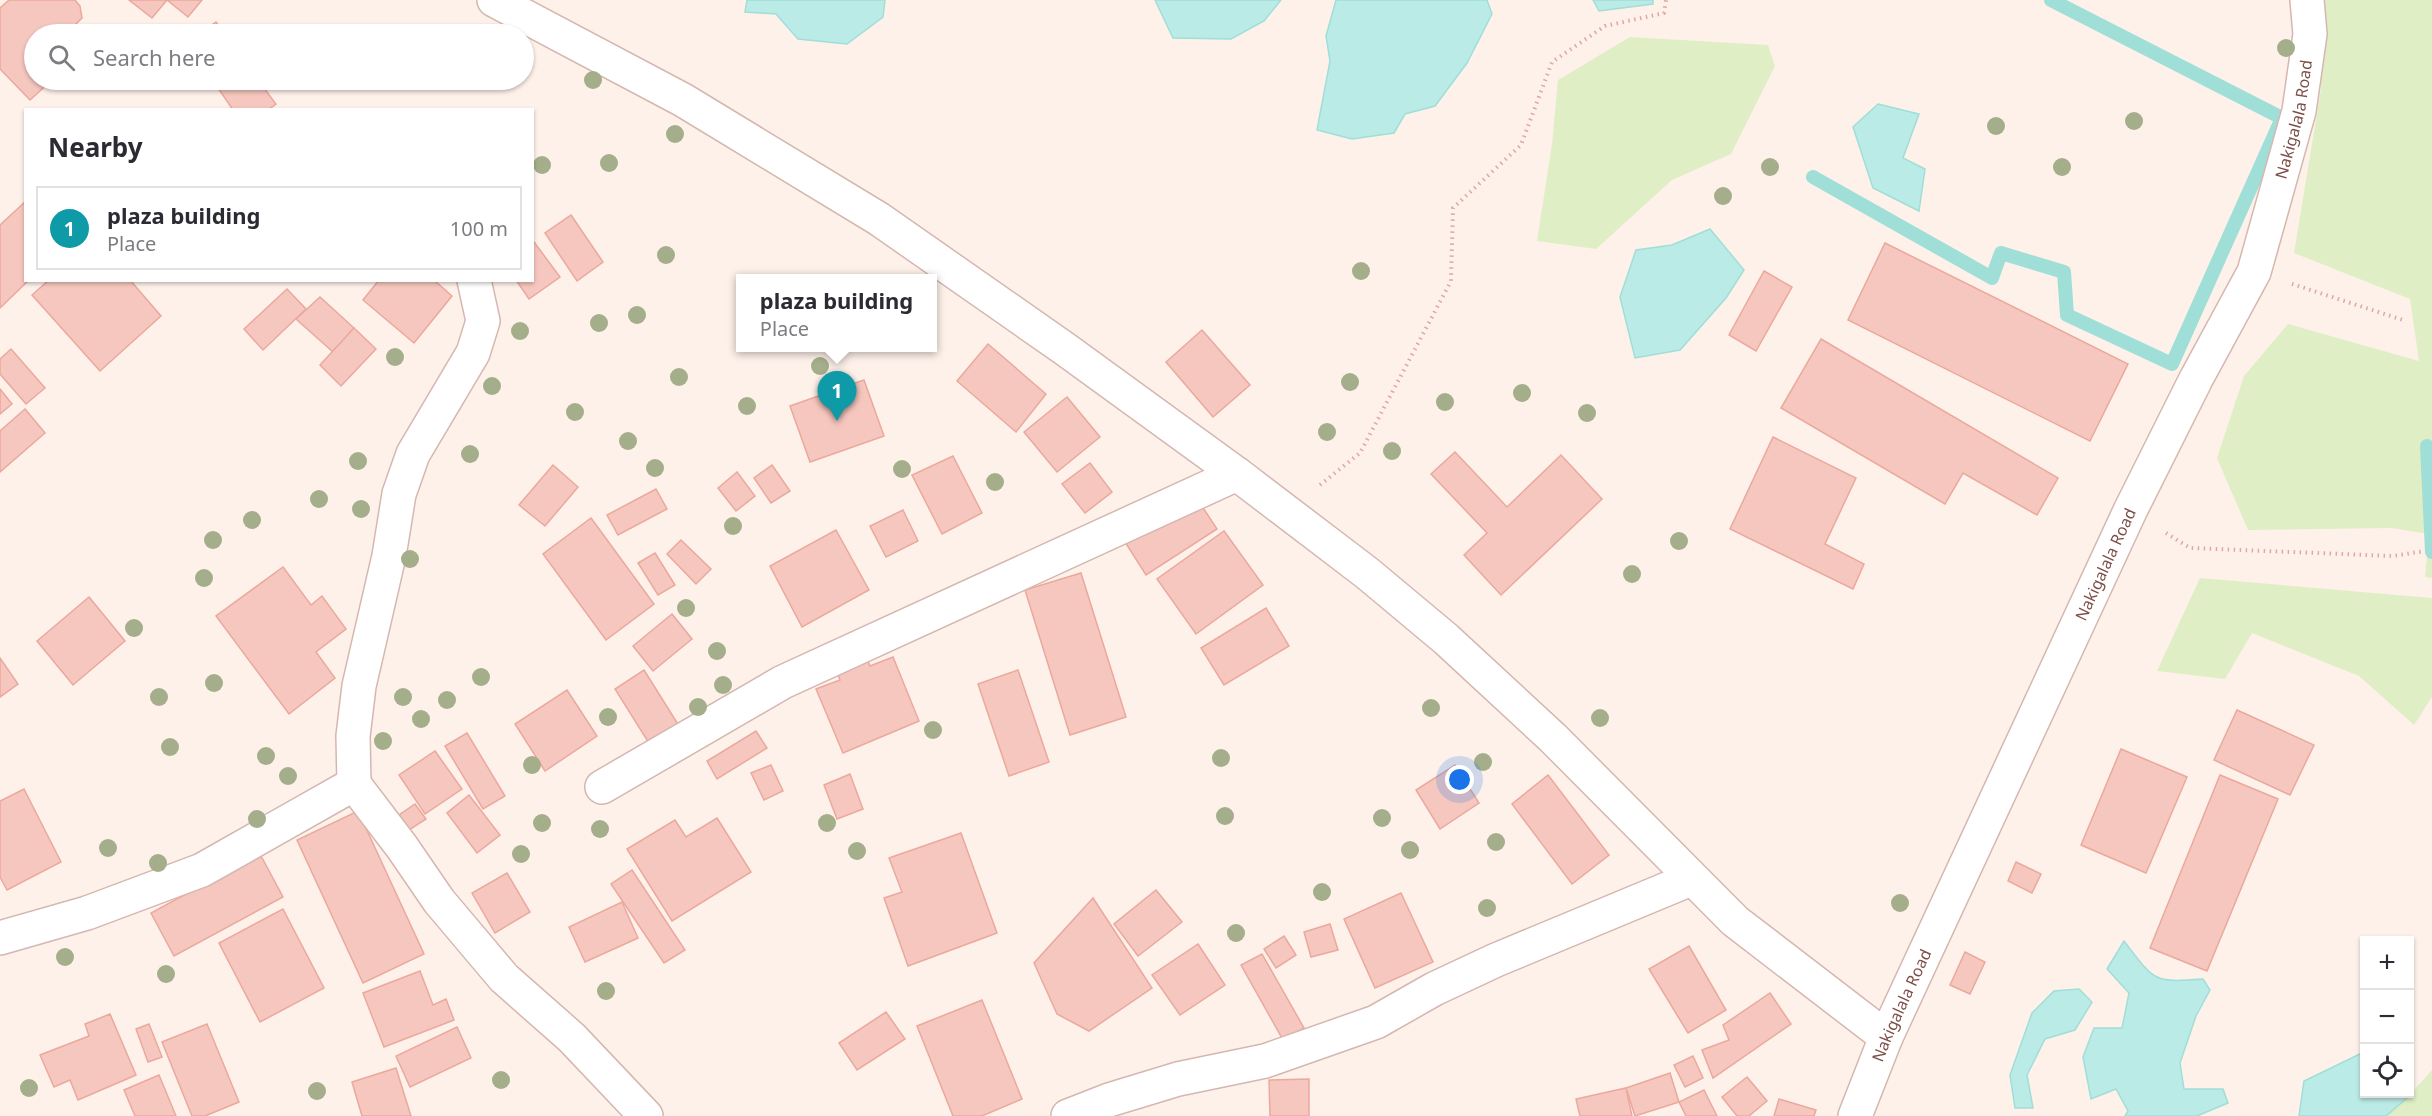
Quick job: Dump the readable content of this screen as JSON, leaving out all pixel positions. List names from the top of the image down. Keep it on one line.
{"streets":{"street":["Nakigalala Road"]},"page":{"search":"Search here","heading":"Nearby","list":[{"mark":"1","name":"plaza building","note":"Place","value":"100 m"}],"popup":["plaza building","Place"],"pins":"1","map_buttons":["+","−"]}}
